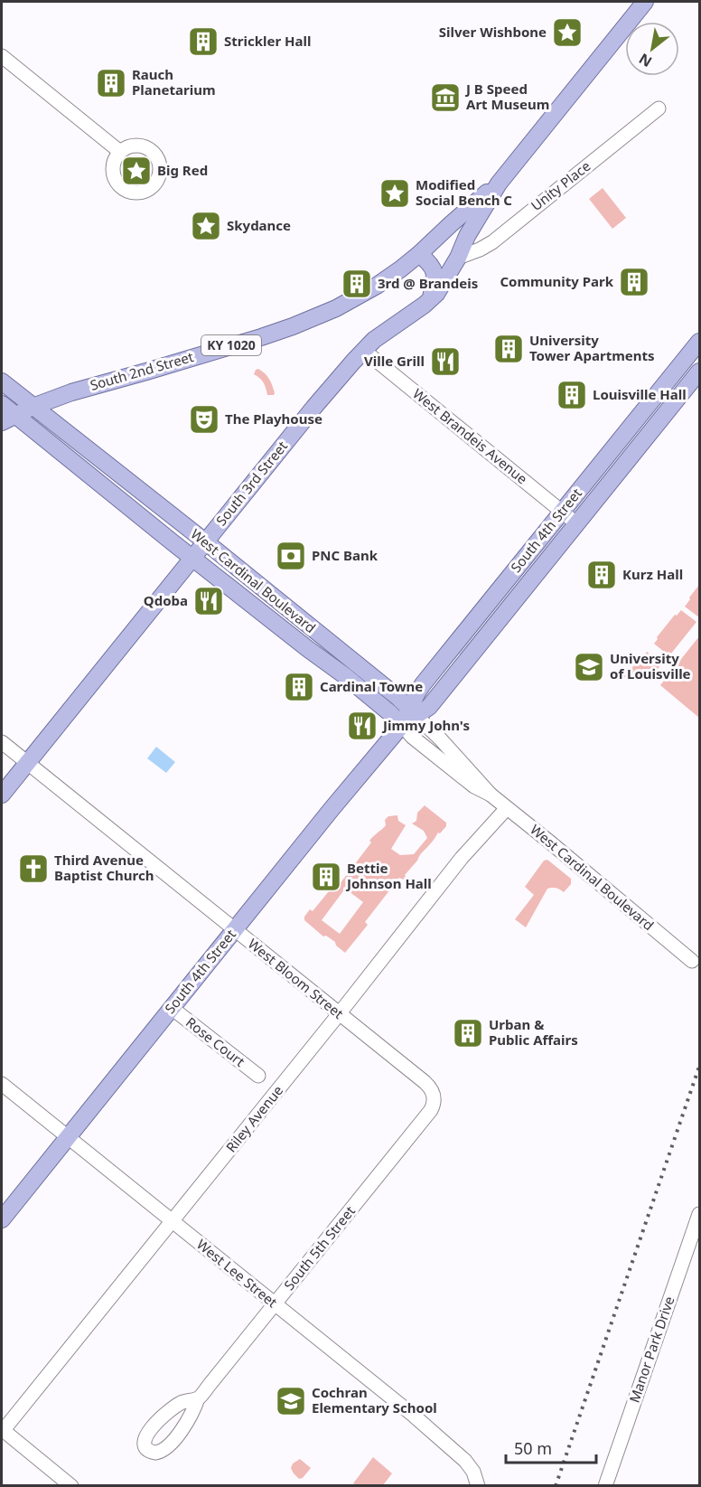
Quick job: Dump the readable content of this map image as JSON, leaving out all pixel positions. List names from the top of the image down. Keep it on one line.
{"streets":{"main road":["KY 1020","South 2nd Street","South 3rd Street","South 4th Street","West Cardinal Boulevard"],"street":["Unity Place","West Brandeis Avenue","West Bloom Street","Rose Court","Riley Avenue","South 5th Street","West Lee Street","Manor Park Drive"]},"crossings":[["Unity Place","South 3rd Street"],["South 2nd Street","South 3rd Street"],["South 2nd Street","West Cardinal Boulevard"],["West Brandeis Avenue","South 3rd Street"],["West Brandeis Avenue","South 4th Street"],["South 3rd Street","West Cardinal Boulevard"],["South 3rd Street","West Bloom Street"],["South 4th Street","West Cardinal Boulevard"],["South 4th Street","West Bloom Street"],["South 4th Street","Rose Court"],["South 4th Street","West Lee Street"],["West Cardinal Boulevard","Riley Avenue"],["West Bloom Street","Riley Avenue"],["West Bloom Street","South 5th Street"],["Riley Avenue","West Lee Street"],["South 5th Street","West Lee Street"]],"places":{"place":["Silver Wishbone","Big Red","Modified Social Bench C","Skydance"],"building":["Strickler Hall","Rauch Planetarium","Community Park","3rd @ Brandeis","University Tower Apartments","Louisville Hall","Kurz Hall","Cardinal Towne","Bettie Johnson Hall","Urban & Public Affairs"],"museum":["J B Speed Art Museum"],"restaurant":["Ville Grill","Qdoba","Jimmy John's"],"theatre":["The Playhouse"],"bank":["PNC Bank"],"school or university":["University of Louisville","Cochran Elementary School"],"church":["Third Avenue Baptist Church"]},"scale_bar":"50 m","north":"bottom left"}
